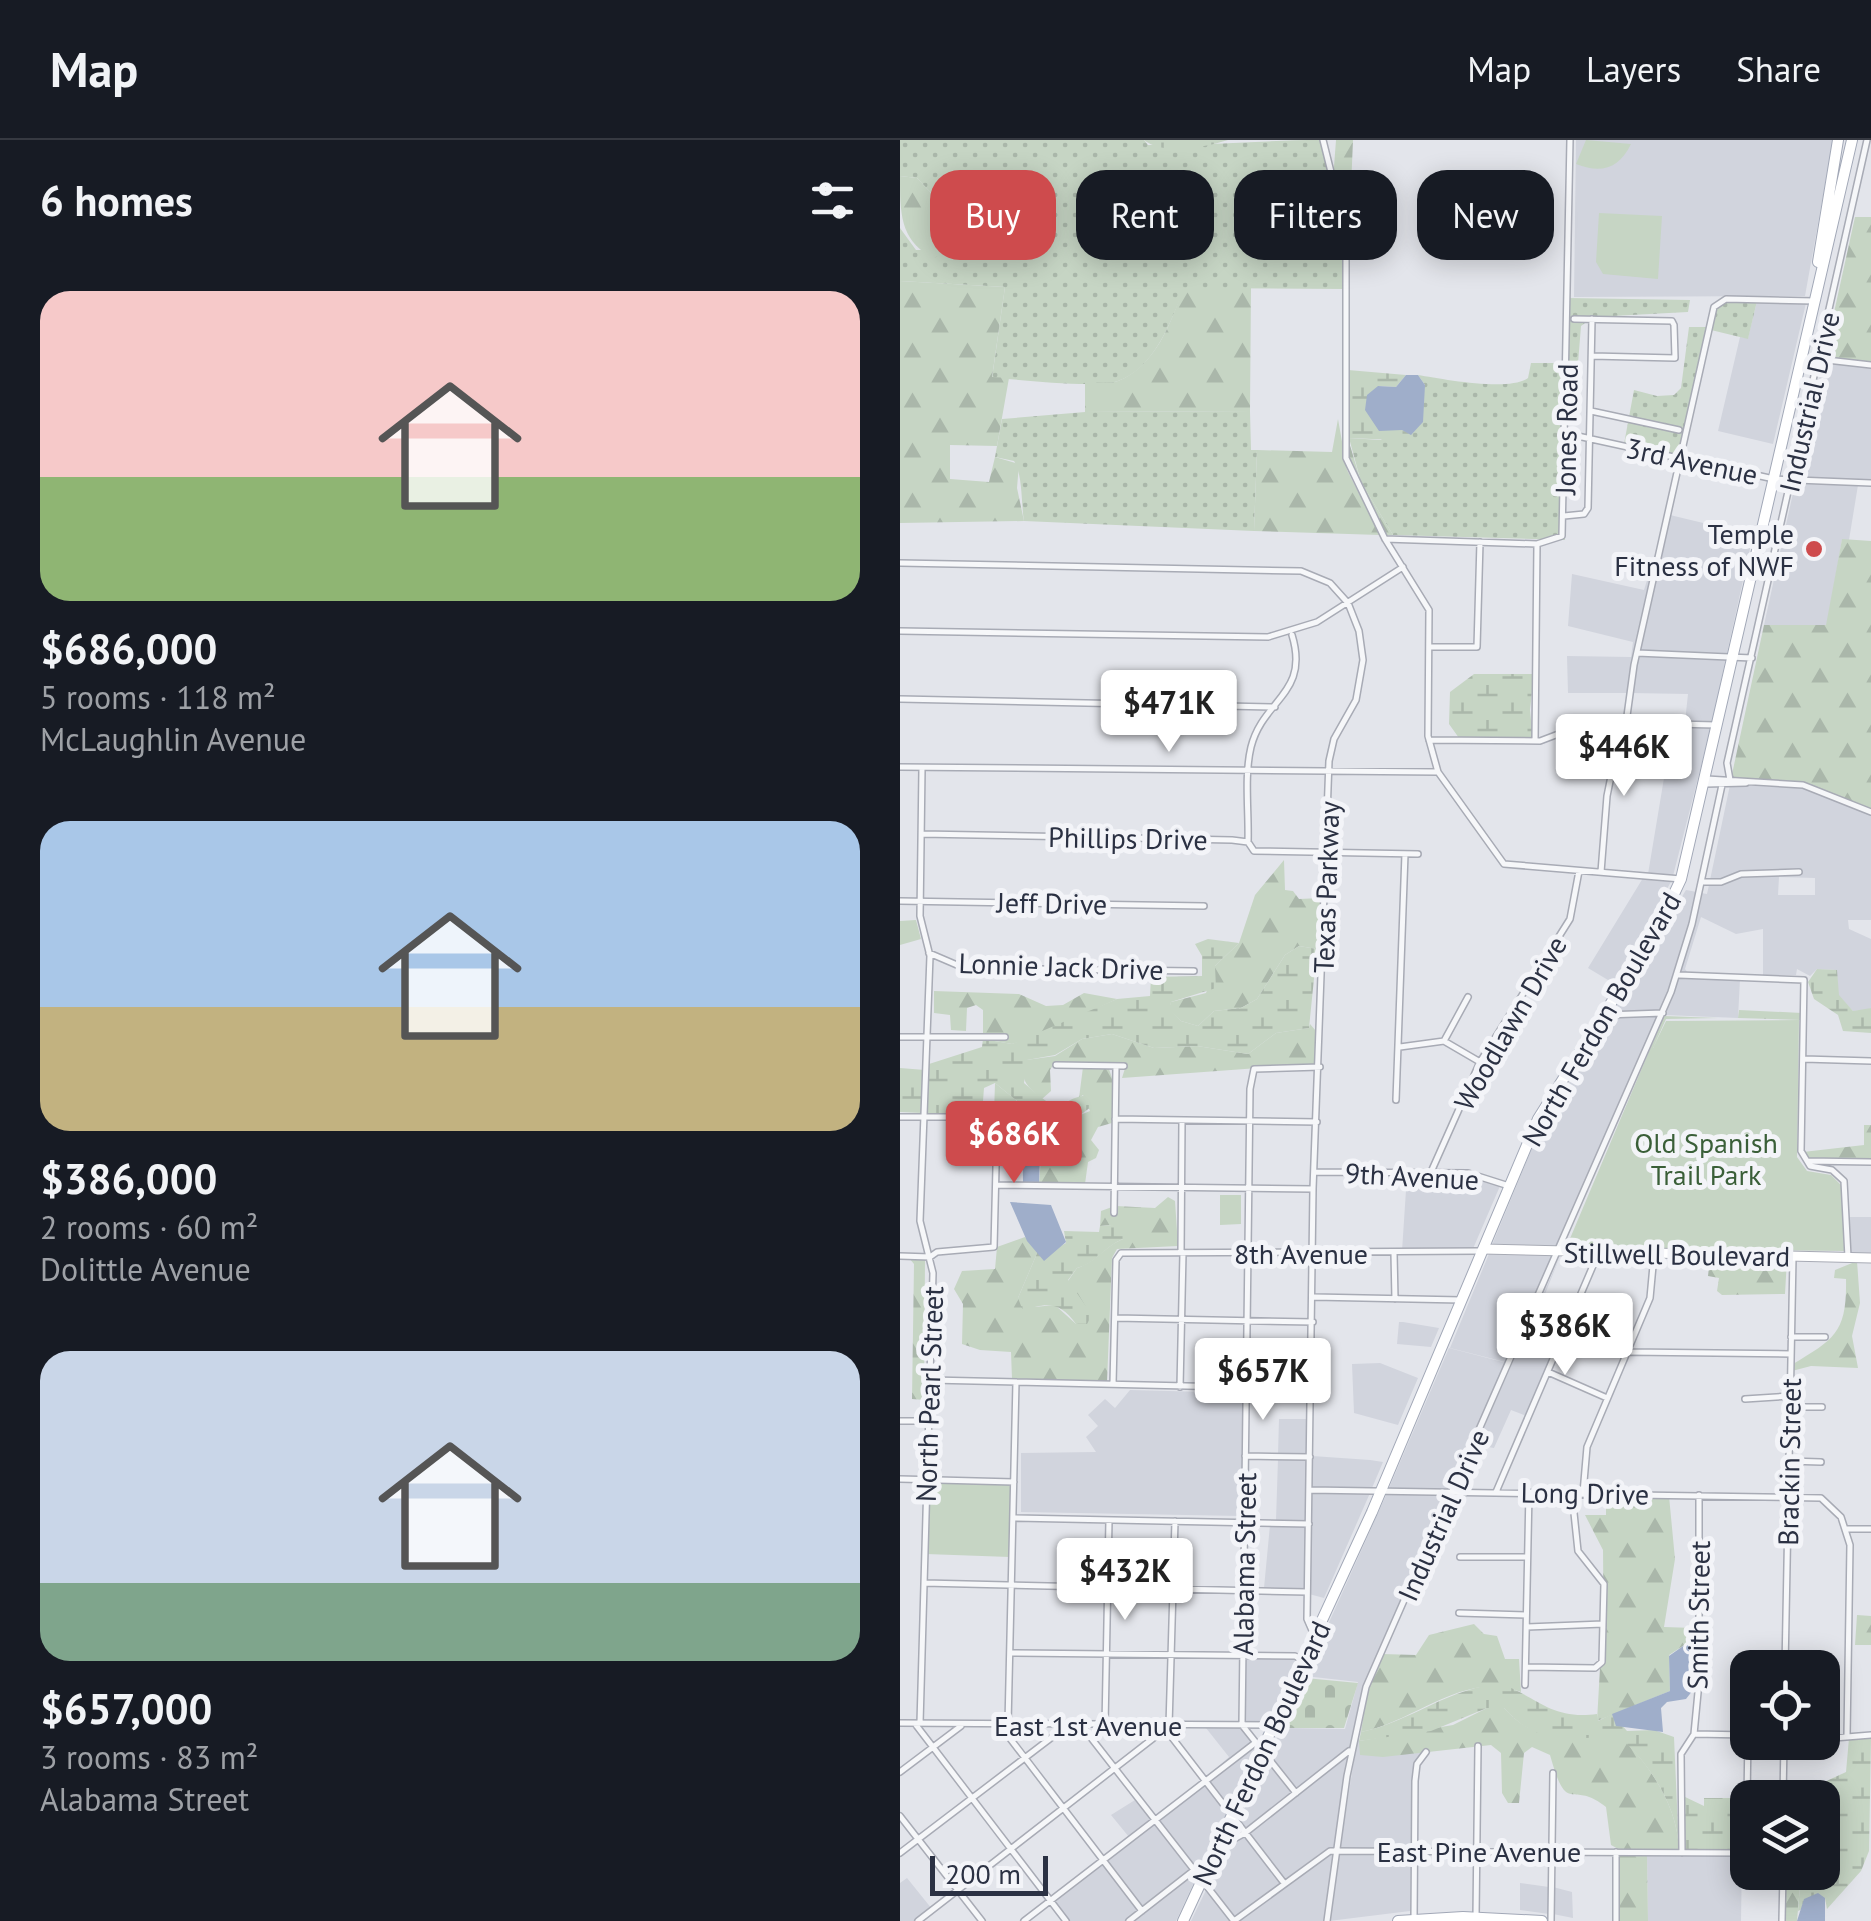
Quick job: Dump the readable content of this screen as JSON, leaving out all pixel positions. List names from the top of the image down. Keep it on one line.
{"streets":{"main road":["North Ferdon Boulevard"],"street":["Industrial Drive","Jones Road","3rd Avenue","Phillips Drive","Texas Parkway","Jeff Drive","Lonnie Jack Drive","Woodlawn Drive","9th Avenue","8th Avenue","Stillwell Boulevard","North Pearl Street","Brackin Street","Long Drive","Alabama Street","Smith Street","East 1st Avenue","East Pine Avenue"]},"crossings":[["Industrial Drive","3rd Avenue"],["Industrial Drive","Stillwell Boulevard"],["Industrial Drive","Long Drive"],["Industrial Drive","East Pine Avenue"],["3rd Avenue","North Ferdon Boulevard"],["Phillips Drive","Texas Parkway"],["Phillips Drive","North Pearl Street"],["Texas Parkway","North Ferdon Boulevard"],["Texas Parkway","9th Avenue"],["Texas Parkway","8th Avenue"],["Texas Parkway","Long Drive"],["Texas Parkway","Alabama Street"],["Jeff Drive","North Pearl Street"],["Lonnie Jack Drive","North Pearl Street"],["North Ferdon Boulevard","9th Avenue"],["North Ferdon Boulevard","8th Avenue"],["North Ferdon Boulevard","Stillwell Boulevard"],["North Ferdon Boulevard","Long Drive"],["North Ferdon Boulevard","East 1st Avenue"],["Woodlawn Drive","9th Avenue"],["8th Avenue","Stillwell Boulevard"],["8th Avenue","Alabama Street"],["Stillwell Boulevard","Brackin Street"],["North Pearl Street","East 1st Avenue"],["Brackin Street","Long Drive"],["Long Drive","Smith Street"],["Alabama Street","East 1st Avenue"],["Smith Street","East Pine Avenue"]],"parks":["Old Spanish Trail Park"],"places":["Temple Fitness of NWF"],"scale_bar":"200 m","page":{"header":"Map","nav":["Map","Layers","Share"],"heading":"6 homes","chip":["Buy","Rent","Filters","New"],"list":[{"name":"$686,000","note":"5 rooms · 118 m² · McLaughlin Avenue"},{"name":"$386,000","note":"2 rooms · 60 m² · Dolittle Avenue"},{"name":"$657,000","note":"3 rooms · 83 m² · Alabama Street"}],"price":["$471K","$446K","$686K","$386K","$657K","$432K"],"scale":"200 m"}}
